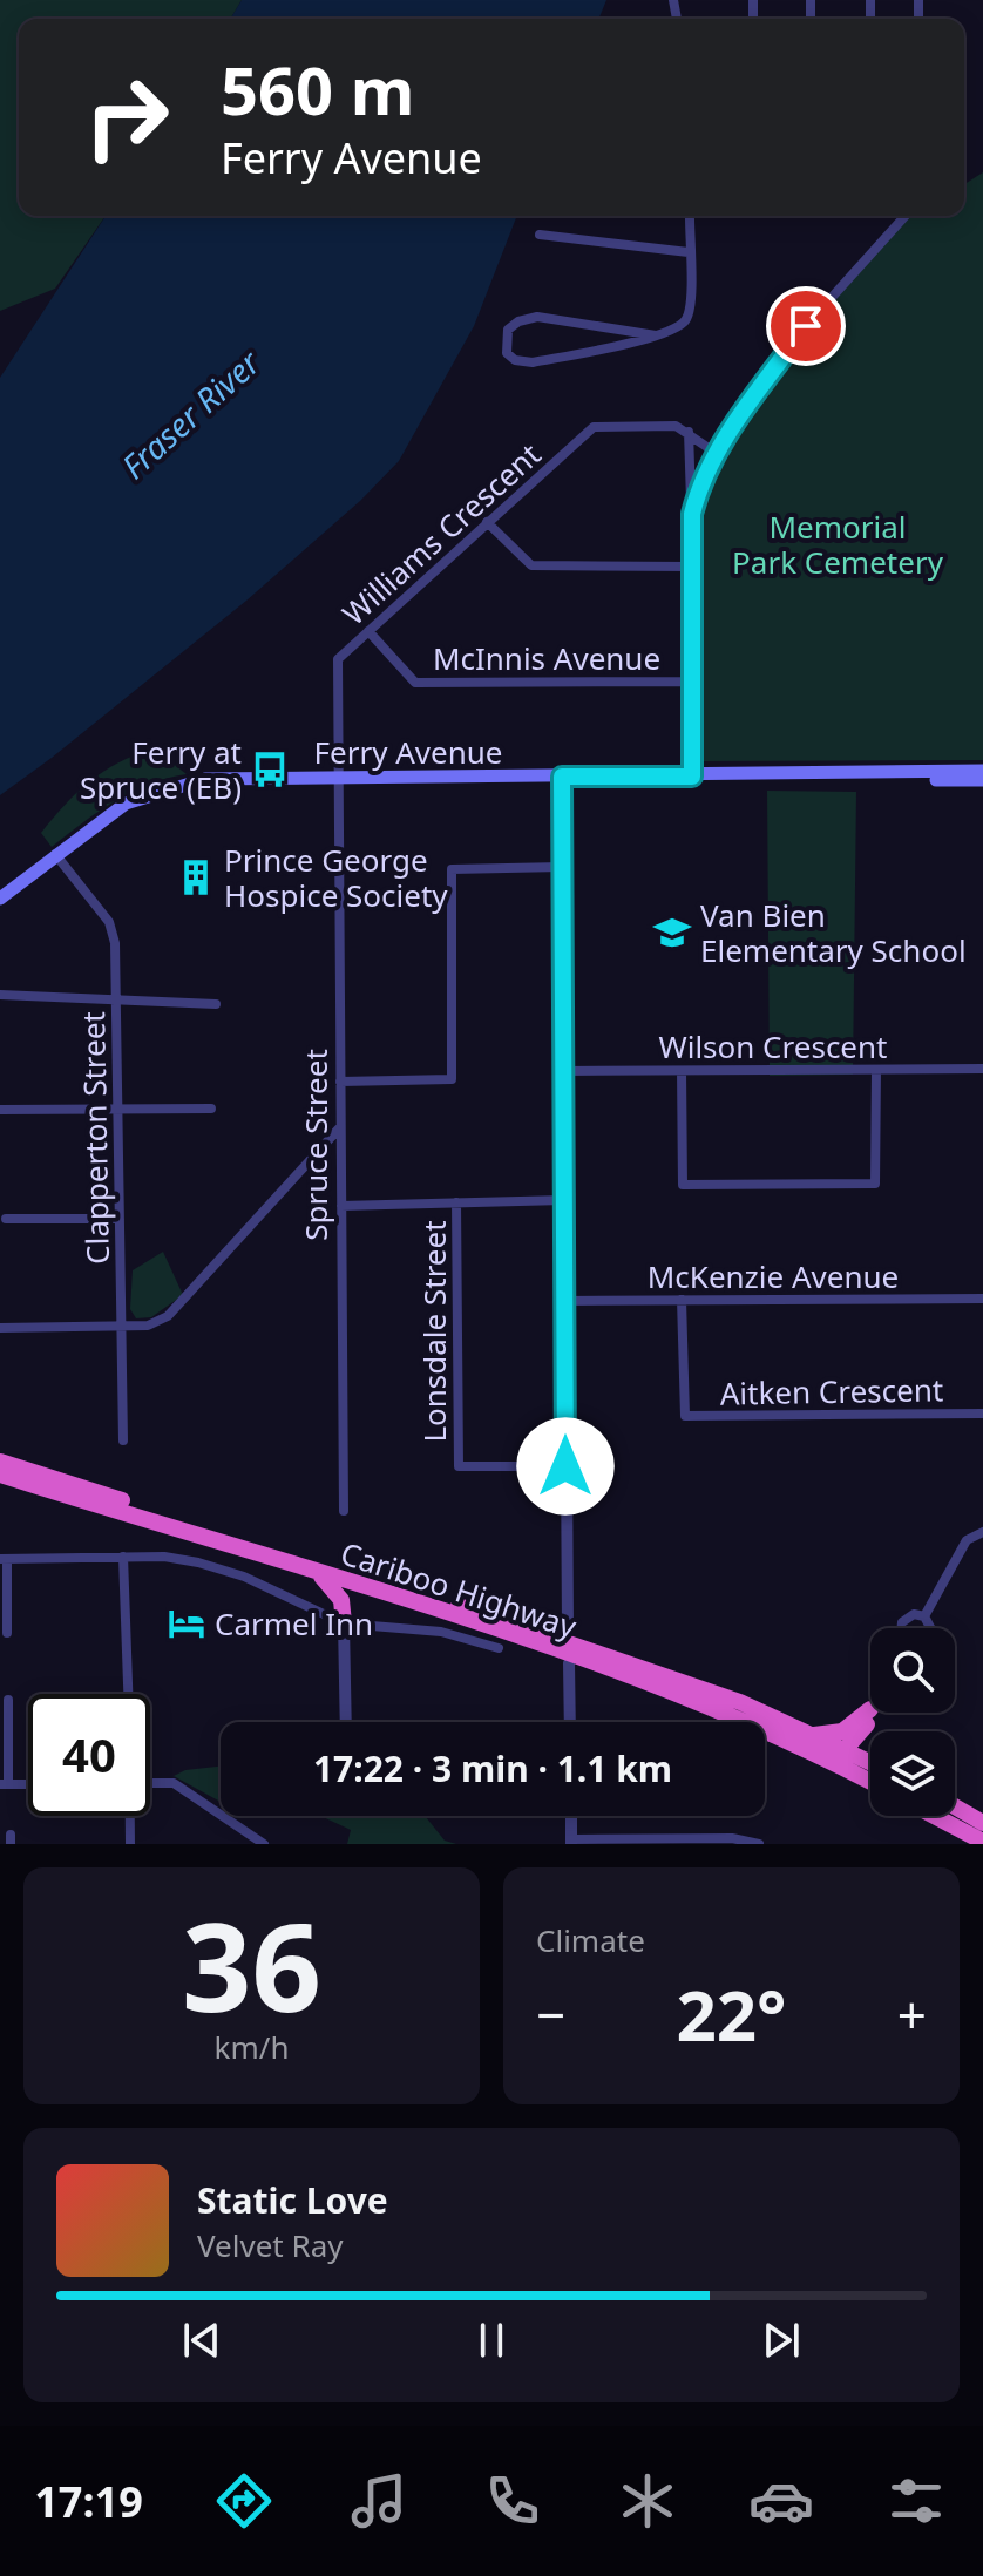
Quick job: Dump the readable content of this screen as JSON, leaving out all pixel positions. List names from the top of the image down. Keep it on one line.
{"streets":{"highway":["Cariboo Highway"],"main road":["Ferry Avenue"],"street":["Williams Crescent","McInnis Avenue","Wilson Crescent","Clapperton Street","Spruce Street","McKenzie Avenue","Lonsdale Street","Aitken Crescent"]},"crossings":[["Williams Crescent","McInnis Avenue"],["Williams Crescent","Ferry Avenue"],["Williams Crescent","Spruce Street"],["Ferry Avenue","Clapperton Street"],["Ferry Avenue","Spruce Street"],["McKenzie Avenue","Aitken Crescent"]],"water":["Fraser River"],"parks":["Memorial Park Cemetery"],"places":{"bus stop":["Ferry at Spruce (EB)"],"building":["Prince George Hospice Society"],"school or university":["Van Bien Elementary School"],"hotel":["Carmel Inn"]},"page":{"turn":["560 m","Ferry Avenue"],"limit":"40","trip":"17:22 · 3 min · 1.1 km","tile":[["36","km/h"],"Climate"],"heat":["−","22°","+"],"song":["Static Love","Velvet Ray"],"tabs":"17:19"}}
